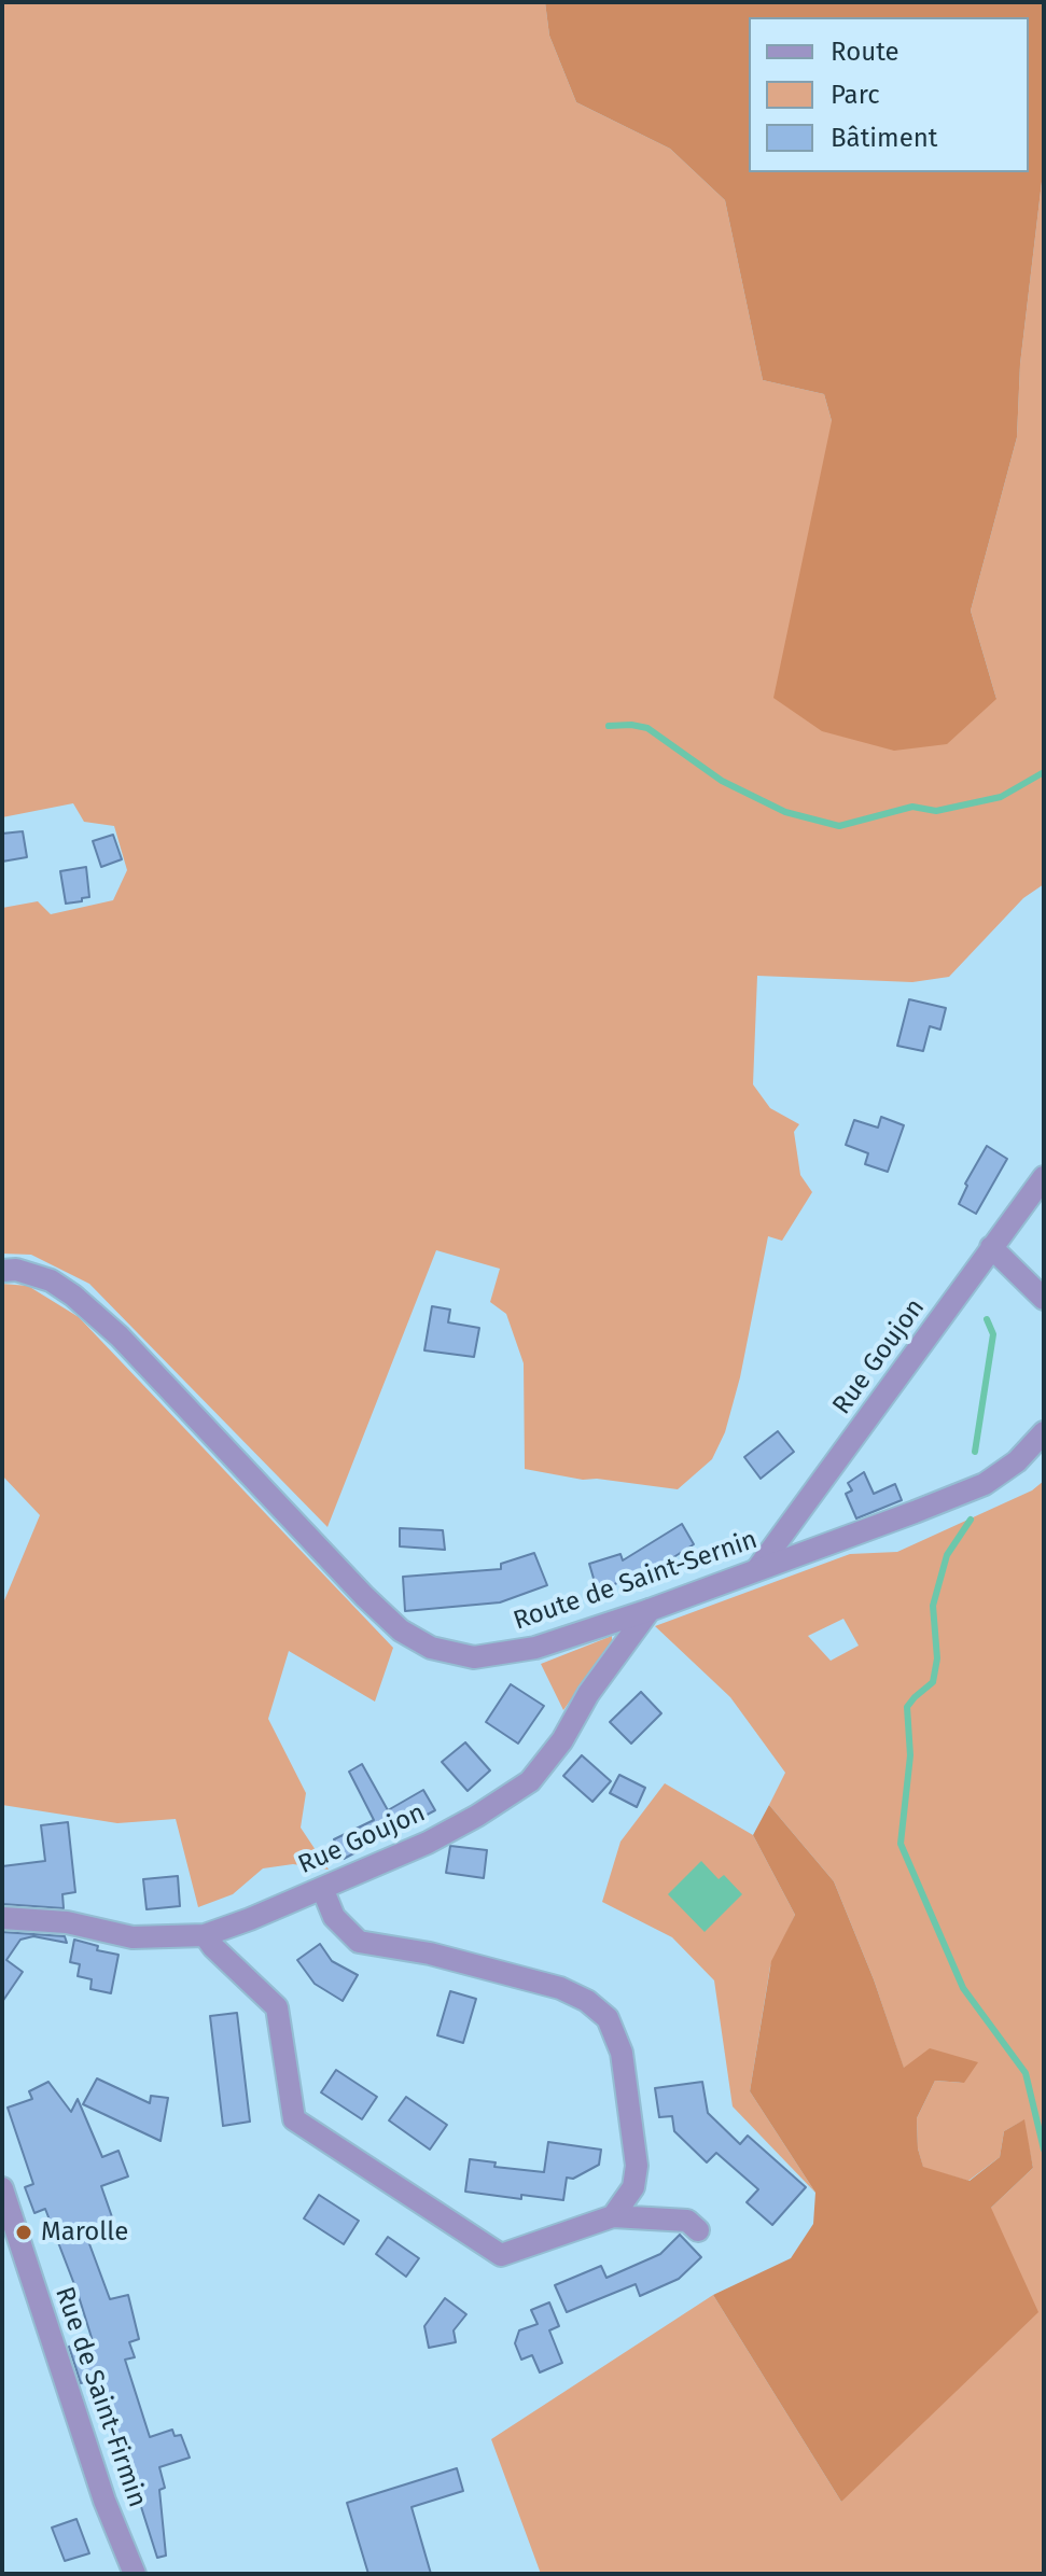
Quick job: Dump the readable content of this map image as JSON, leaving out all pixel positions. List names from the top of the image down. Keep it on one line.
{"streets":{"street":["Rue Goujon","Route de Saint-Sernin","Rue de Saint-Firmin"]},"crossings":[["Rue Goujon","Route de Saint-Sernin"]],"places":["Marolle"],"legend":["Route","Parc","Bâtiment"]}
